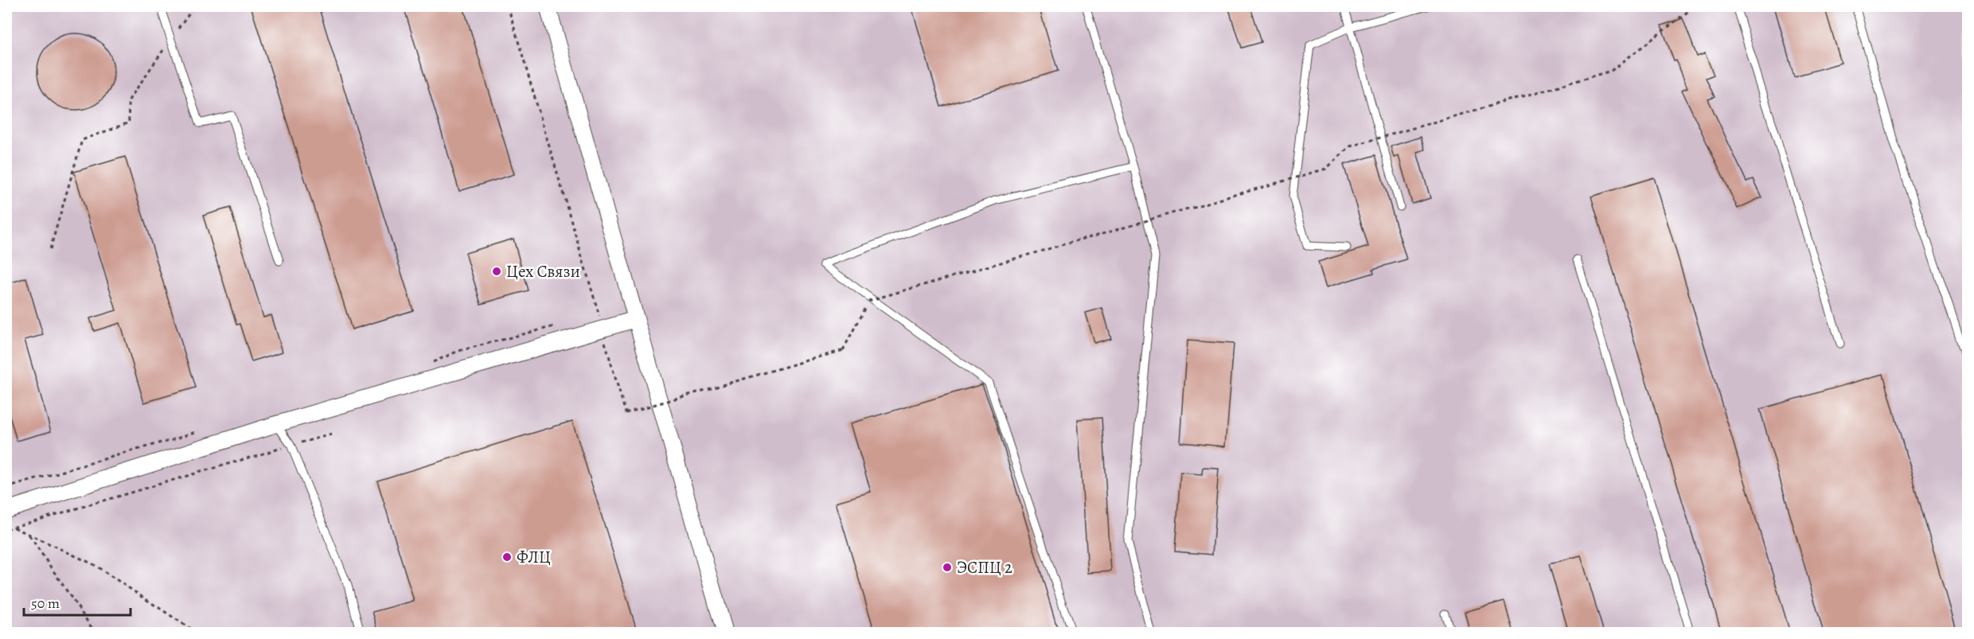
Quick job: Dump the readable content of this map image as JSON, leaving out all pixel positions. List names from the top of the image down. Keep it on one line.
{"places":["Цех Связи","ФЛЦ","ЭСПЦ 2"],"scale_bar":"50 m"}
